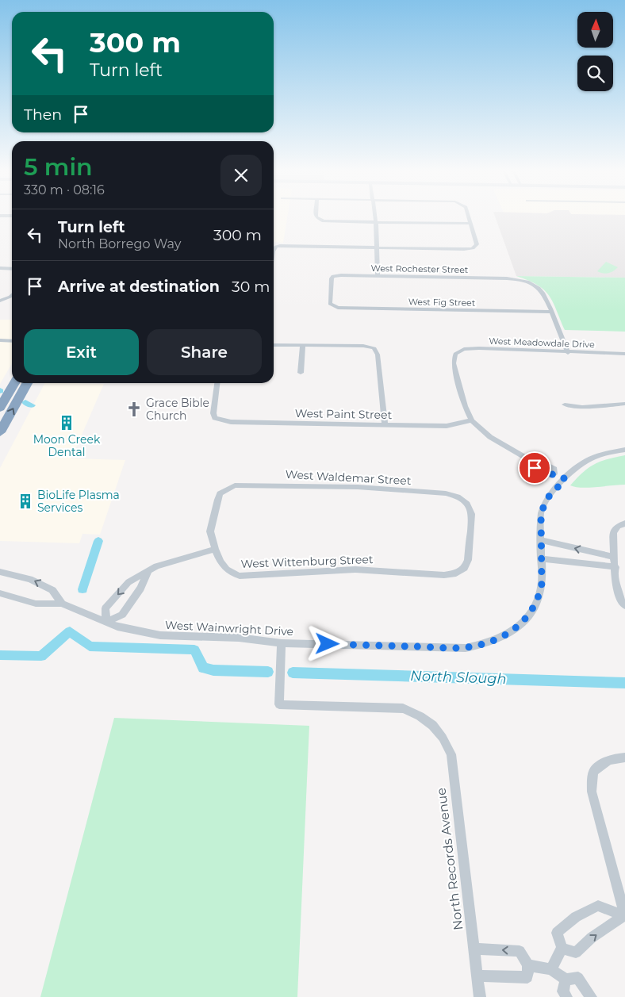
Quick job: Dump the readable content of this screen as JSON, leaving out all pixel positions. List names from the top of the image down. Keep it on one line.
{"streets":{"street":["West Rochester Street","West Fig Street","West Meadowdale Drive","West Paint Street","West Waldemar Street","West Wittenburg Street","West Wainwright Drive","North Records Avenue"]},"crossings":[["West Rochester Street","West Fig Street"],["West Rochester Street","West Meadowdale Drive"],["West Meadowdale Drive","West Paint Street"],["West Waldemar Street","West Wittenburg Street"],["West Wainwright Drive","North Records Avenue"]],"water":["North Slough"],"places":{"church":["Grace Bible Church"],"building":["Moon Creek Dental","BioLife Plasma Services"]},"north":"top","page":{"turn":["300 m","Turn left"],"then":"Then","heading":["5 min","330 m · 08:16"],"list":[{"name":"Turn left","note":"North Borrego Way","value":"300 m"},{"name":"Arrive at destination","value":"30 m"}],"buttons":["Exit","Share"]}}
